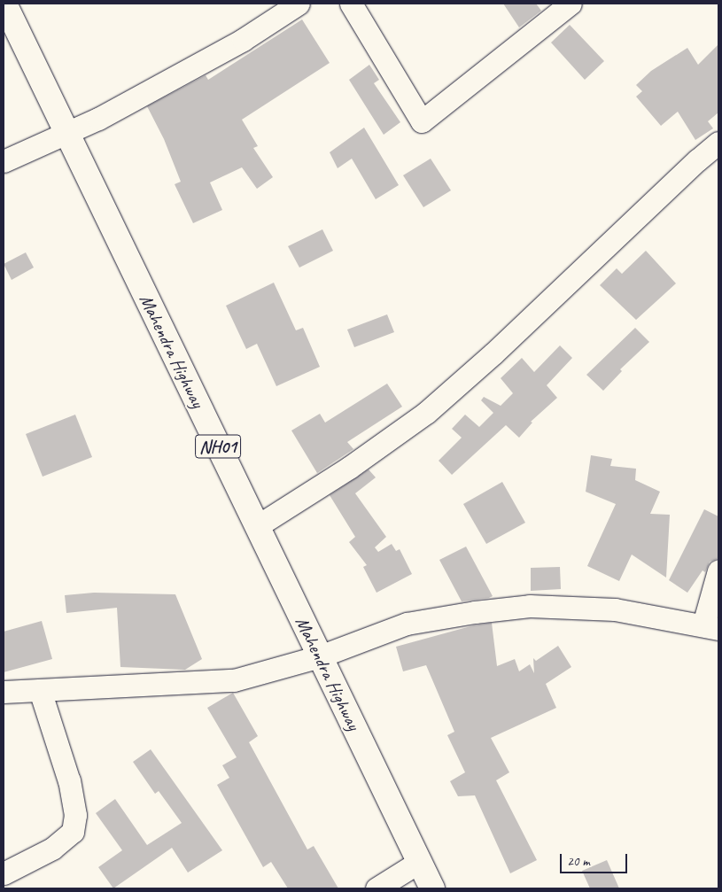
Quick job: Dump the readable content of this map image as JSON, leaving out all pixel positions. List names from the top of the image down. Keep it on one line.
{"streets":{"highway":["Mahendra Highway","NH01"]},"scale_bar":"20 m"}
